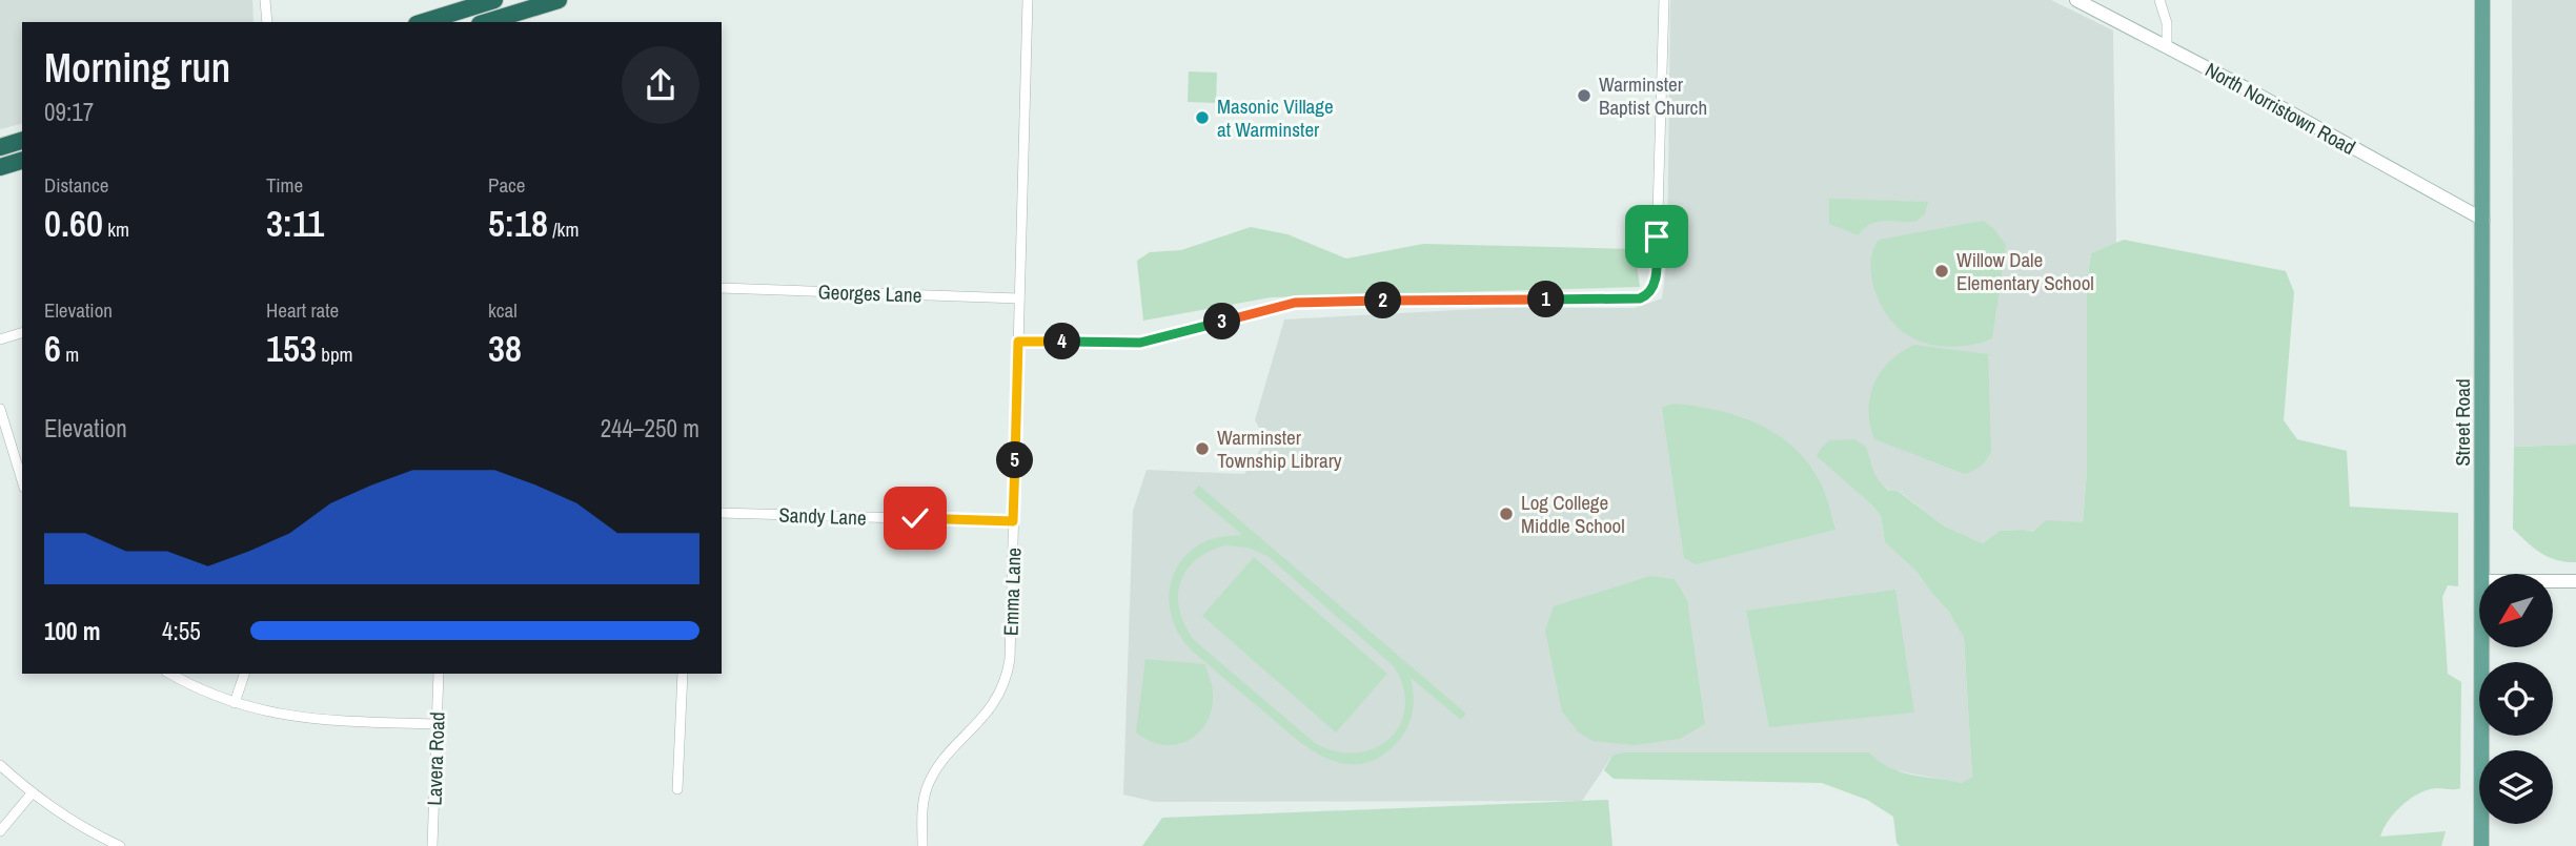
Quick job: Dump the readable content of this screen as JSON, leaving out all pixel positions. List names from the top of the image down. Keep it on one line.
{"streets":{"main road":["Street Road"],"street":["North Norristown Road","Georges Lane","Sandy Lane","Emma Lane","Lavera Road"]},"crossings":[["North Norristown Road","Street Road"],["Georges Lane","Emma Lane"],["Sandy Lane","Emma Lane"]],"places":["Warminster Baptist Church","Masonic Village at Warminster","Willow Dale Elementary School","Warminster Township Library","Log College Middle School"],"north":"bottom left","page":{"heading":["Morning run","09:17"],"stats":[["Distance","0.60 km"],["Time","3:11"],["Pace","5:18 /km"],["Elevation","6 m"],["Heart rate","153 bpm"],["kcal","38"]],"pins":["1","2","3","4","5"],"chart":["Elevation","244–250 m"],"list":[{"name":"100 m","note":"4:55"}]}}
